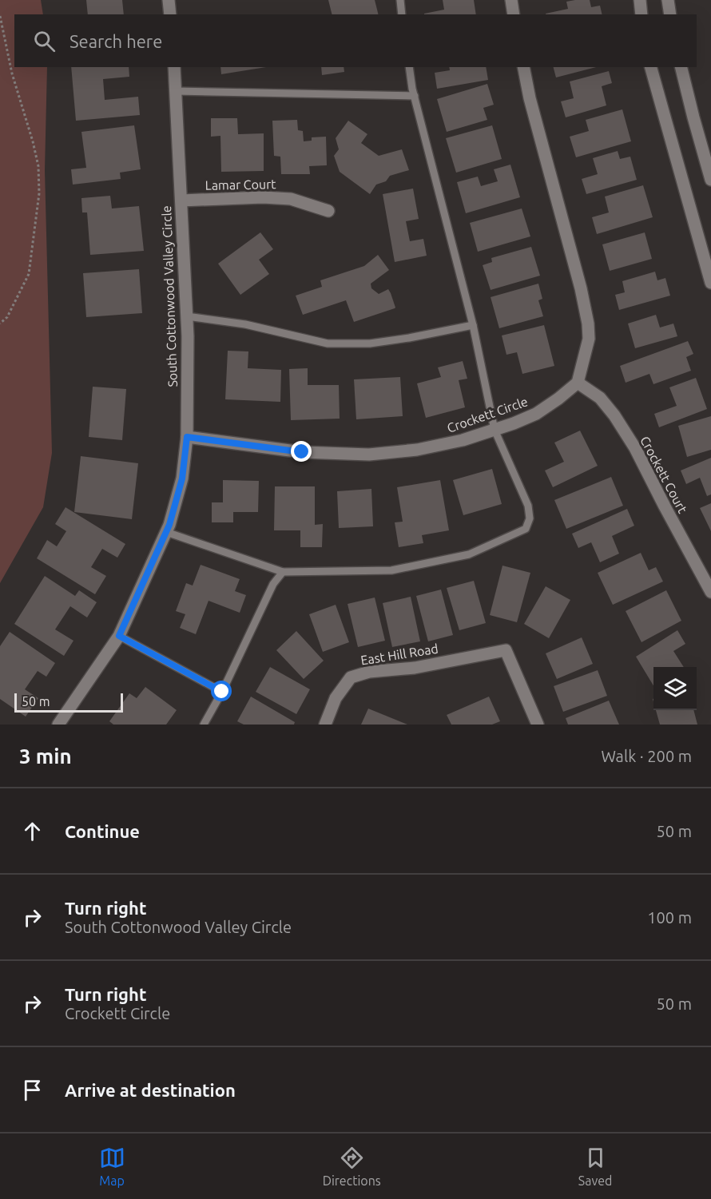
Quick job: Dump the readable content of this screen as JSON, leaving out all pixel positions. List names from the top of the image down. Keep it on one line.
{"streets":{"street":["Lamar Court","South Cottonwood Valley Circle","Crockett Circle","Crockett Court","East Hill Road"]},"crossings":[["Lamar Court","South Cottonwood Valley Circle"],["South Cottonwood Valley Circle","Crockett Circle"],["Crockett Circle","Crockett Court"]],"scale_bar":"50 m","page":{"search":"Search here","scale":"50 m","heading":["3 min","Walk · 200 m"],"list":[["Continue","50 m"],["Turn right","South Cottonwood Valley Circle","100 m"],["Turn right","Crockett Circle","50 m"],"Arrive at destination"],"nav":["Map","Directions","Saved"]}}
